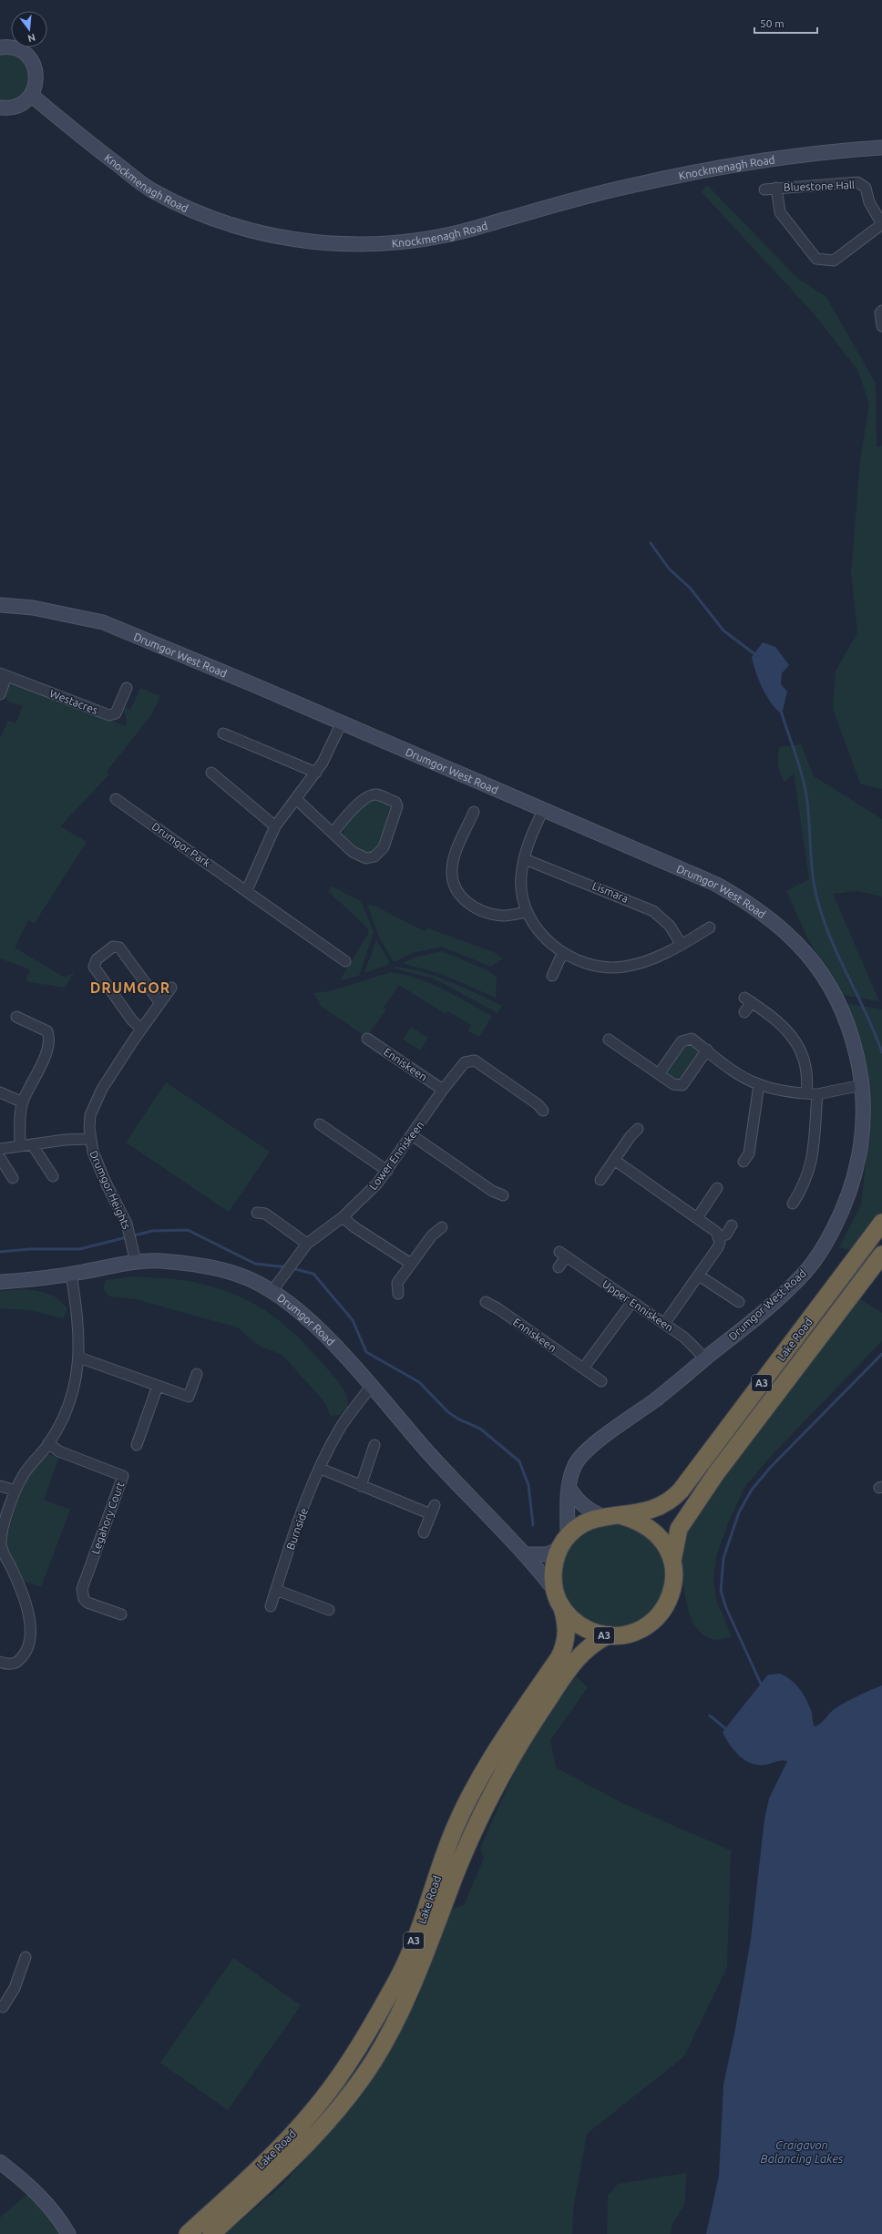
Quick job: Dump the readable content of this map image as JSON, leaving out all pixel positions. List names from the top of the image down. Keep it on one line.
{"streets":{"highway":["Lake Road","A3"],"street":["Knockmenagh Road","Bluestone Hall","Drumgor West Road","Westacres","Drumgor Park","Lismara","Enniskeen","Lower Enniskeen","Drumgor Heights","Upper Enniskeen","Drumgor Road","Legahory Court","Burnside"]},"crossings":[["Drumgor West Road","Upper Enniskeen"],["Drumgor West Road","Drumgor Road"],["Drumgor West Road","Lake Road"],["Drumgor West Road","A3"],["Enniskeen","Lower Enniskeen"],["Lower Enniskeen","Drumgor Road"],["Drumgor Heights","Drumgor Road"],["Drumgor Road","Lake Road"],["Drumgor Road","A3"],["Drumgor Road","Burnside"],["Lake Road","A3"]],"districts":["DRUMGOR"],"water":["Craigavon Balancing Lakes"],"scale_bar":"50 m","north":"bottom"}
